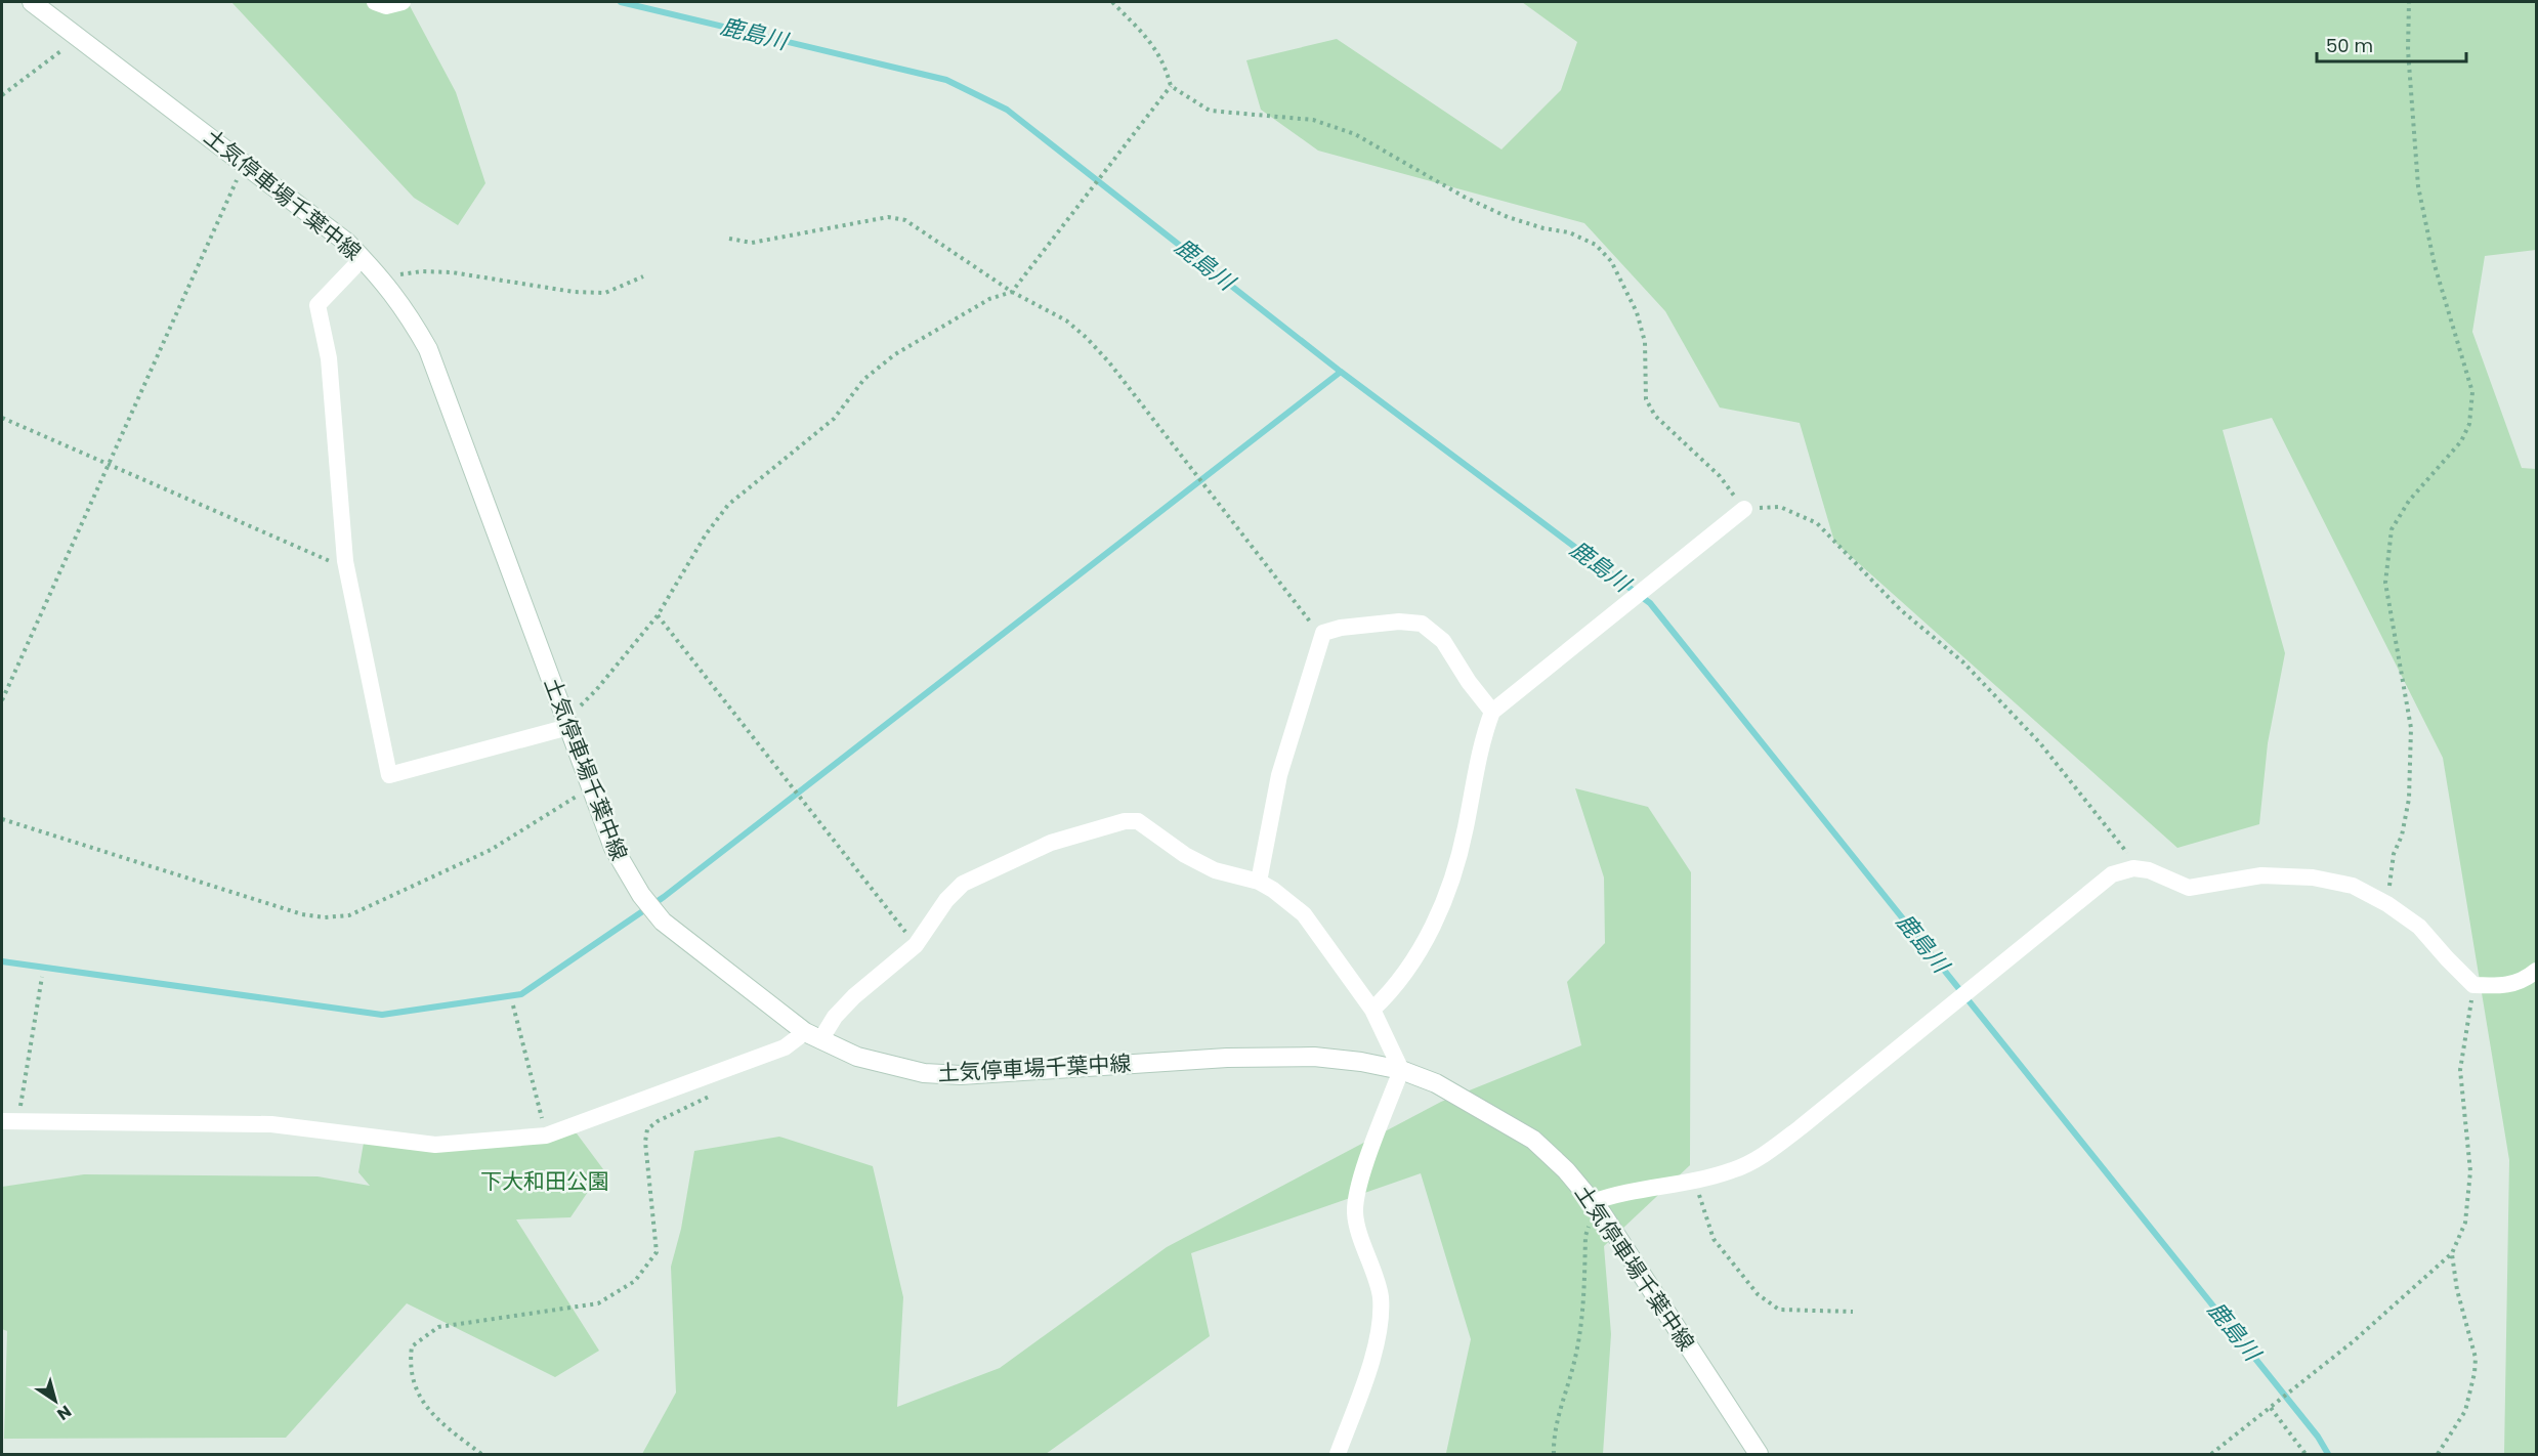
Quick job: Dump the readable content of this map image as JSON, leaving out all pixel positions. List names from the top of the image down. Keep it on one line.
{"streets":{"main road":["土気停車場千葉中線"]},"water":["鹿島川"],"parks":["下大和田公園"],"scale_bar":"50 m","north":"bottom right"}
